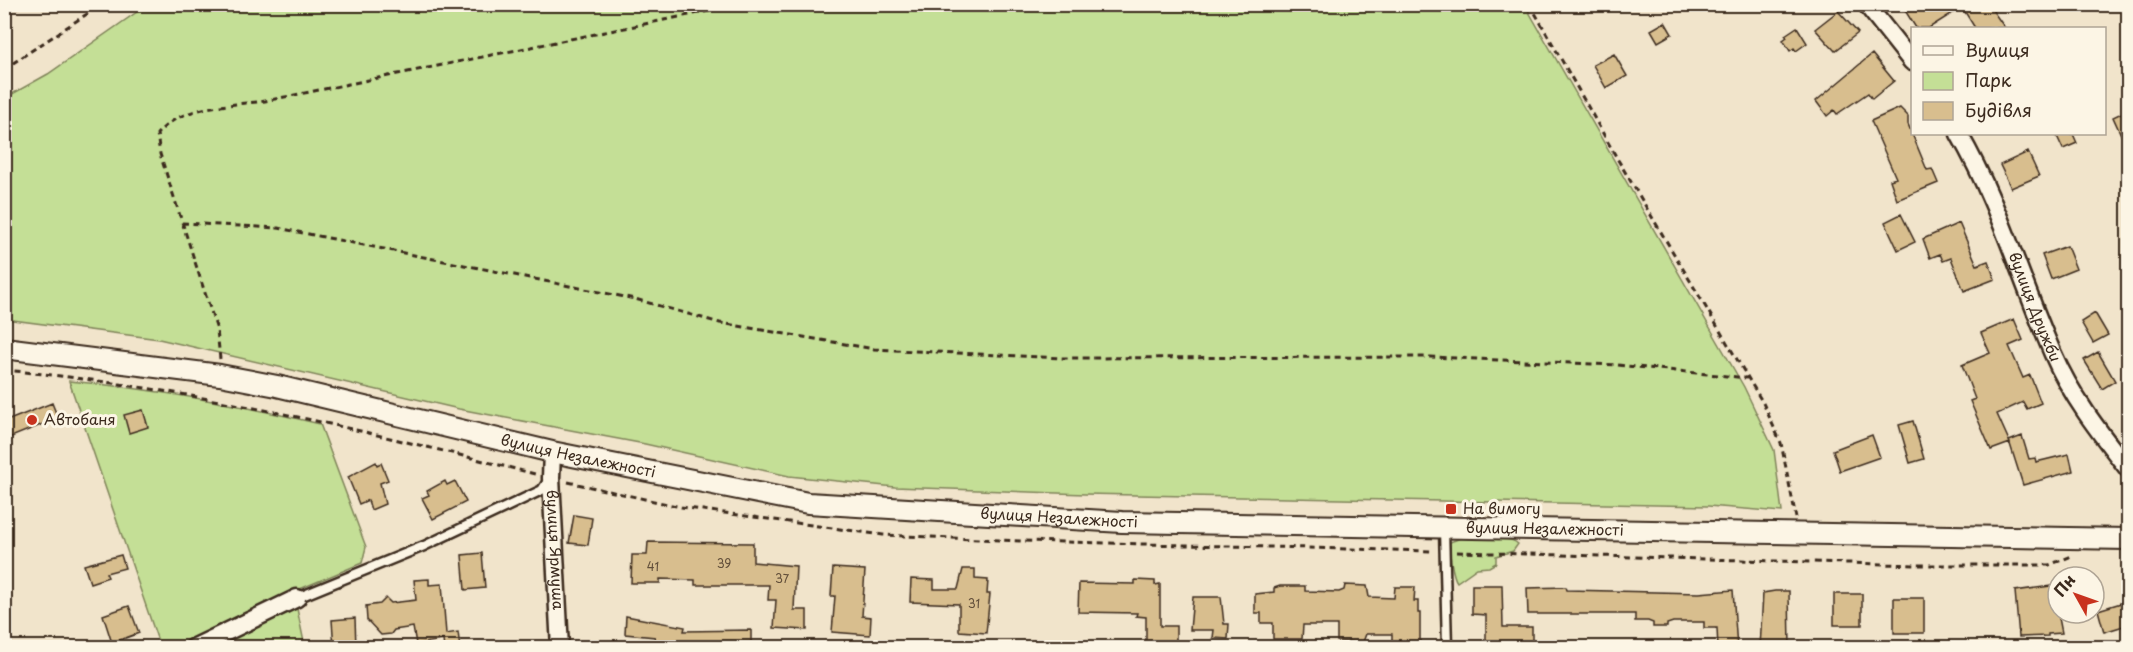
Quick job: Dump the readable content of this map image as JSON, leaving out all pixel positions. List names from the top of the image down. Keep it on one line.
{"streets":{"street":["вулиця Дружби","вулиця Незалежності","вулиця Ярмуша"]},"crossings":[["вулиця Незалежності","вулиця Ярмуша"]],"places":{"other":["Автобаня"],"transit":["На вимогу"]},"house_numbers":["39","41","37","31"],"legend":["Вулиця","Парк","Будівля"],"north":"top left"}
